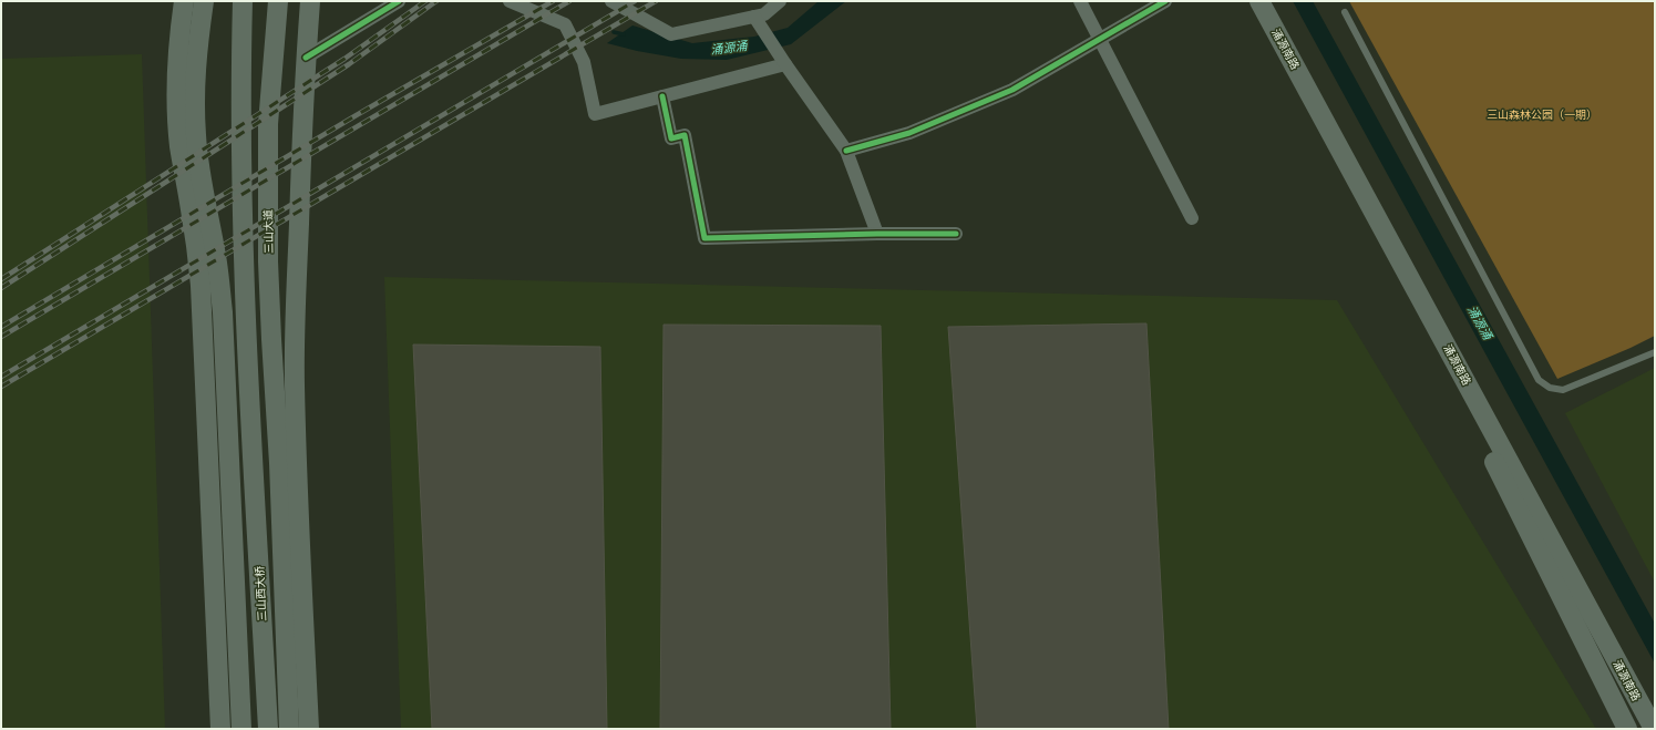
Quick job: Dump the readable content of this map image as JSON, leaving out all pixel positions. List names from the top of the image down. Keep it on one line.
{"streets":{"main road":["涌源南路","三山大道","三山西大桥"]},"crossings":[["三山大道","三山西大桥"]],"water":["涌源涌"],"parks":["三山森林公园（一期）"]}
